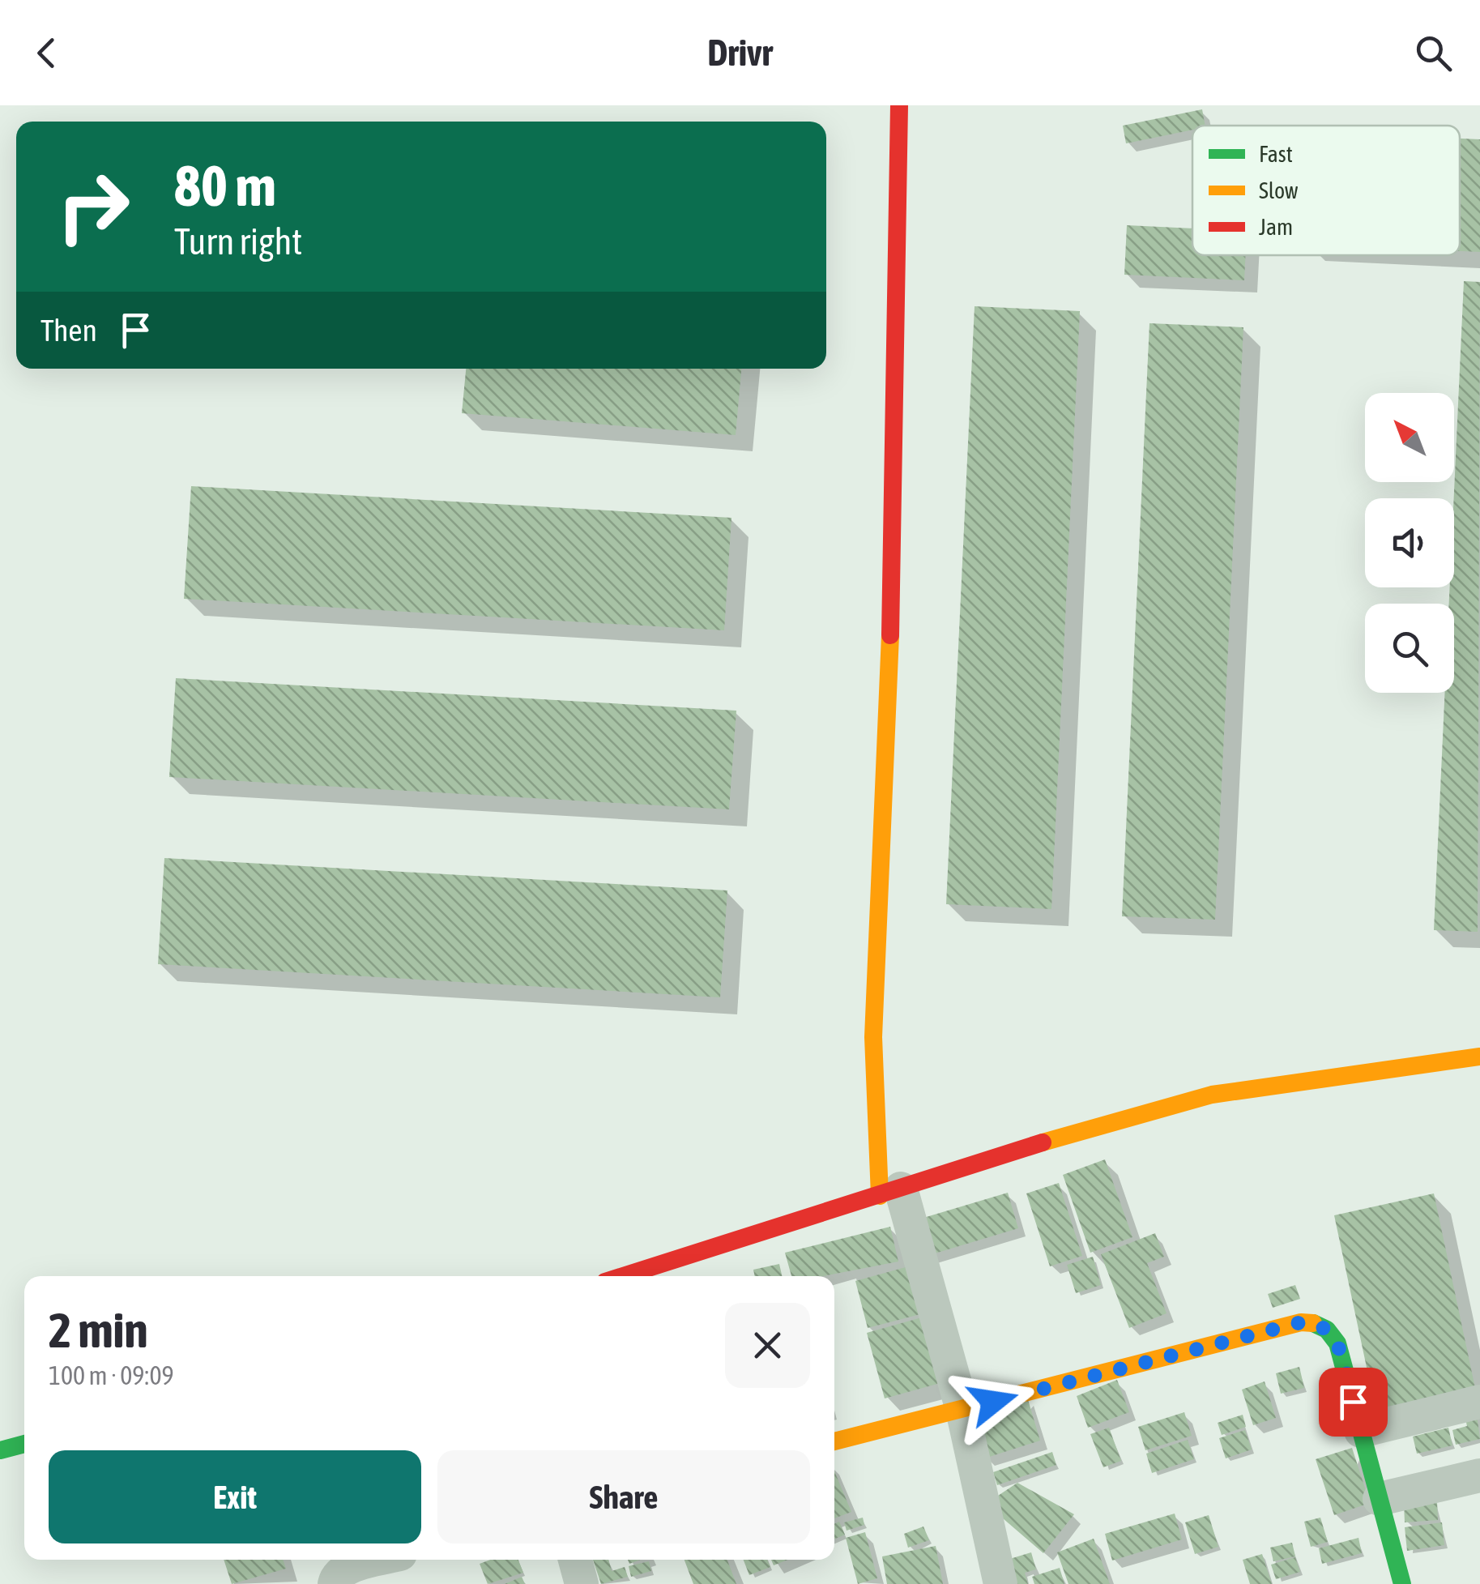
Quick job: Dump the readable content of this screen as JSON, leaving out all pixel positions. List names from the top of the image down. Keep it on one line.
{"legend":["Fast","Slow","Jam"],"north":"top left","page":{"header":"Drivr","turn":["80 m","Turn right"],"then":"Then","heading":["2 min","100 m · 09:09"],"buttons":["Exit","Share"]}}
